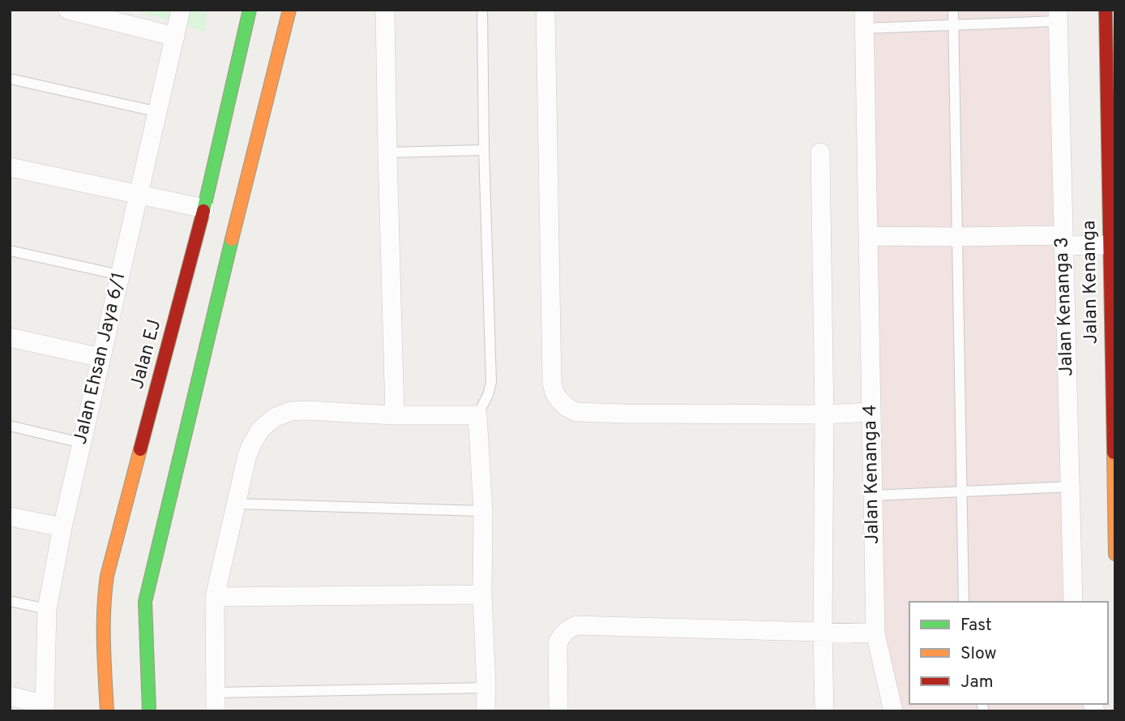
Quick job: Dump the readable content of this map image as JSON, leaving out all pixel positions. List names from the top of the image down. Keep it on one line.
{"streets":{"main road":["Jalan Kenanga","Jalan EJ"],"street":["Jalan Kenanga 3","Jalan Ehsan Jaya 6/1","Jalan Kenanga 4"]},"legend":["Fast","Slow","Jam"]}
